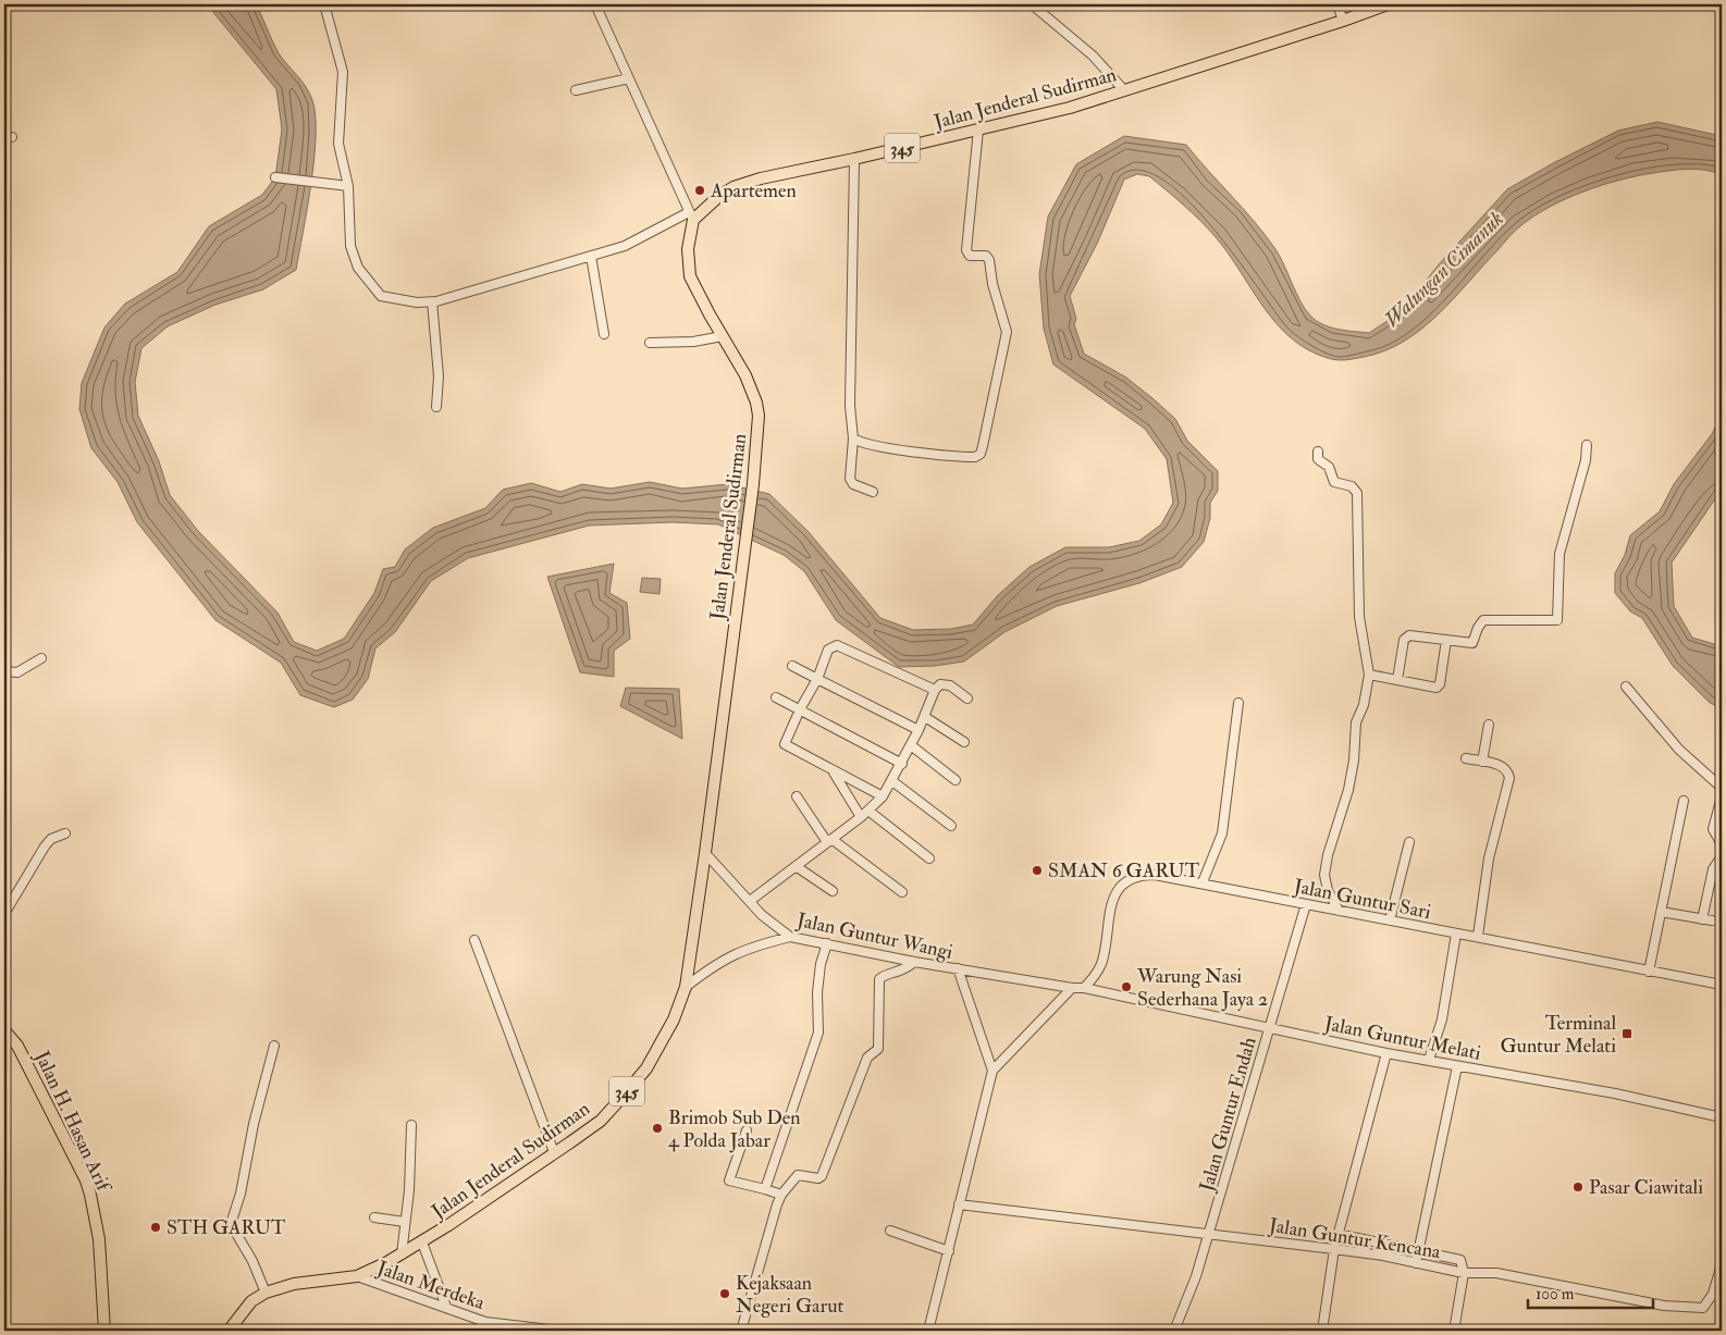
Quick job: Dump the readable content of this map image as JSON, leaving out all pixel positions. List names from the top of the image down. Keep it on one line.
{"streets":{"main road":["Jalan Jenderal Sudirman","345","Jalan H. Hasan Arif"],"street":["Jalan Guntur Sari","Jalan Guntur Wangi","Jalan Guntur Melati","Jalan Guntur Endah","Jalan Guntur Kencana","Jalan Merdeka"]},"crossings":[["Jalan Jenderal Sudirman","Jalan Guntur Wangi"],["Jalan Jenderal Sudirman","Jalan Merdeka"],["Jalan Guntur Sari","Jalan Guntur Melati"],["Jalan Guntur Sari","Jalan Guntur Endah"],["Jalan Guntur Melati","Jalan Guntur Endah"],["Jalan Guntur Endah","Jalan Guntur Kencana"]],"water":["Walungan Cimanuk"],"places":{"other":["Apartemen","SMAN 6 GARUT","Warung Nasi Sederhana Jaya 2","Brimob Sub Den 4 Polda Jabar","Pasar Ciawitali","STH GARUT","Kejaksaan Negeri Garut"],"transit":["Terminal Guntur Melati"]},"scale_bar":"100 m"}
